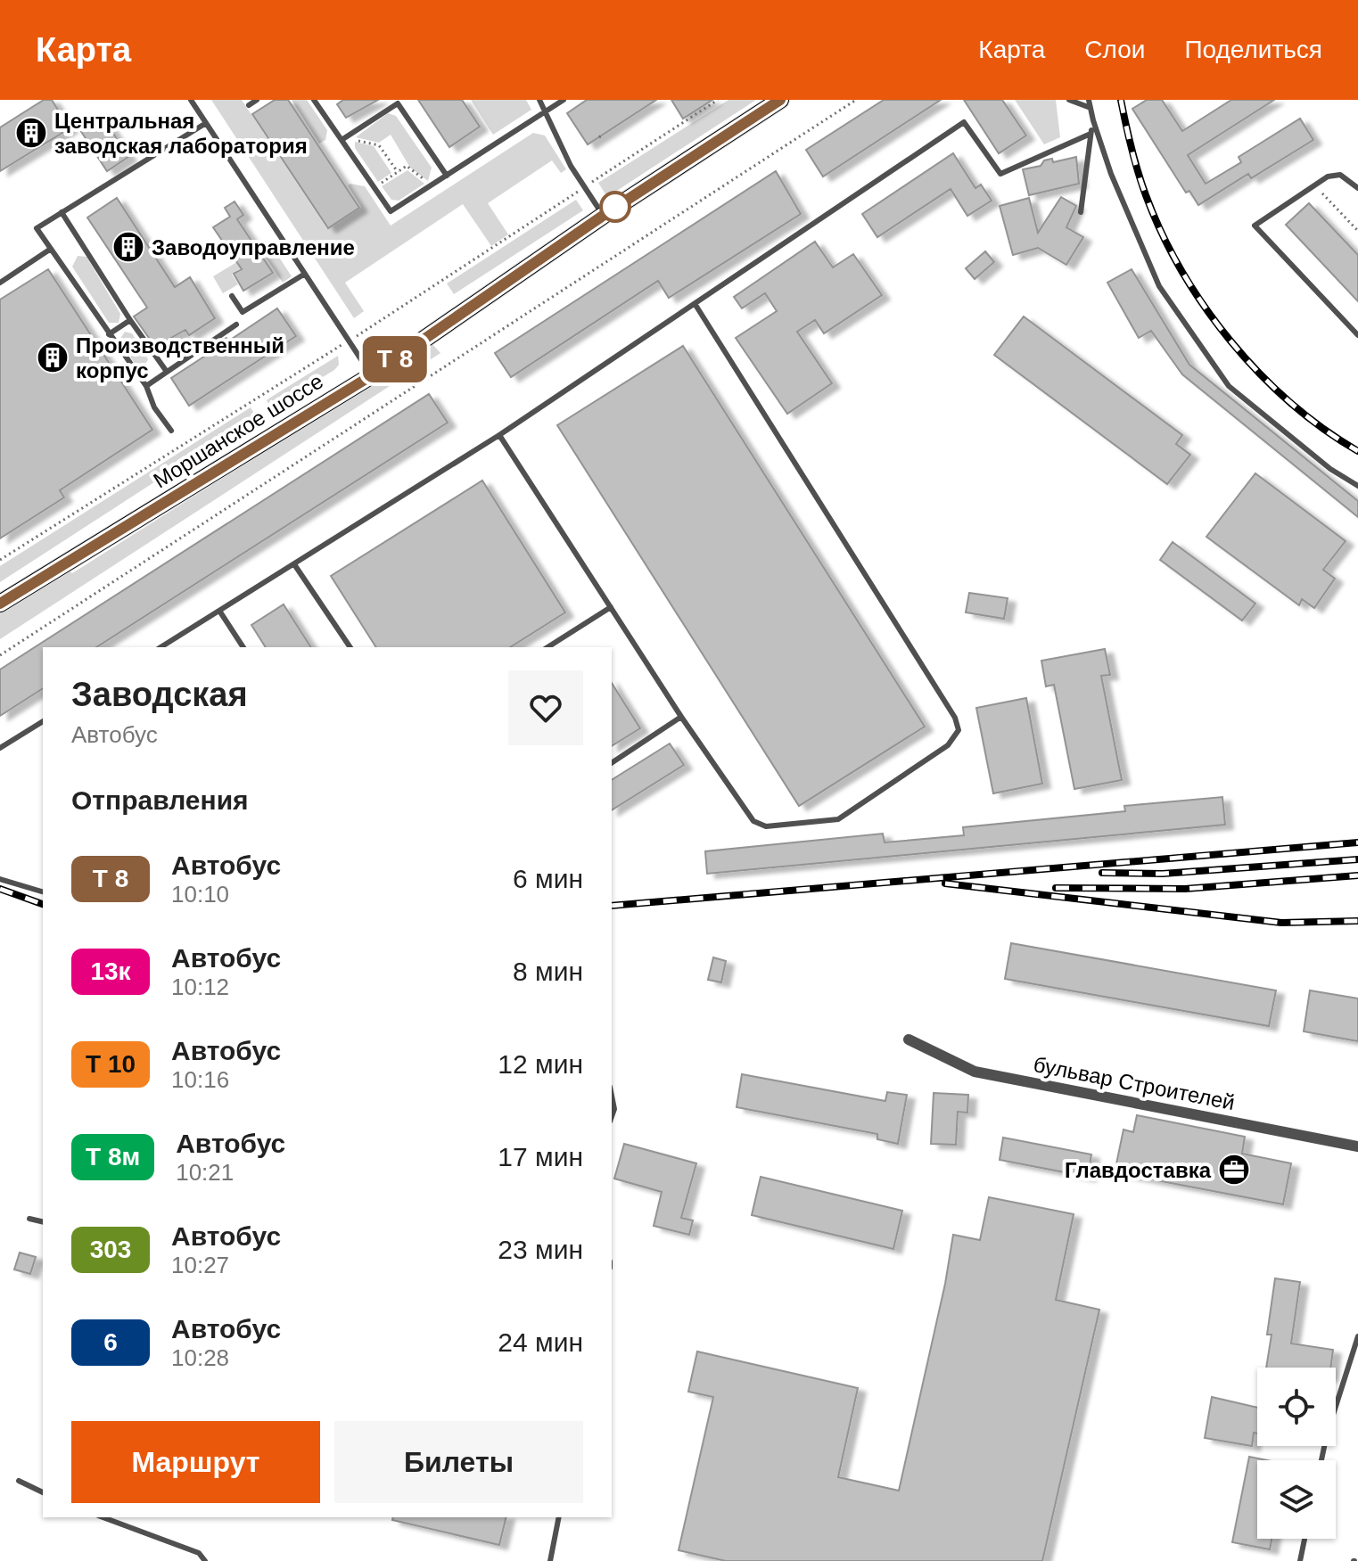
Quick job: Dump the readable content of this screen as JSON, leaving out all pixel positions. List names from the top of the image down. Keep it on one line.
{"streets":{"main road":["Моршанское шоссе"],"street":["бульвар Строителей"]},"places":{"building":["Центральная заводская лаборатория","Заводоуправление","Производственный корпус"],"office":["Главдоставка"]},"page":{"header":"Карта","nav":["Карта","Слои","Поделиться"],"on_map":"Т 8","heading":[["Заводская","Автобус"],"Отправления"],"list":[{"mark":"Т 8","name":"Автобус","note":"10:10","value":"6 мин"},{"mark":"13к","name":"Автобус","note":"10:12","value":"8 мин"},{"mark":"Т 10","name":"Автобус","note":"10:16","value":"12 мин"},{"mark":"Т 8м","name":"Автобус","note":"10:21","value":"17 мин"},{"mark":"303","name":"Автобус","note":"10:27","value":"23 мин"},{"mark":"6","name":"Автобус","note":"10:28","value":"24 мин"}],"buttons":["Маршрут","Билеты"]}}
